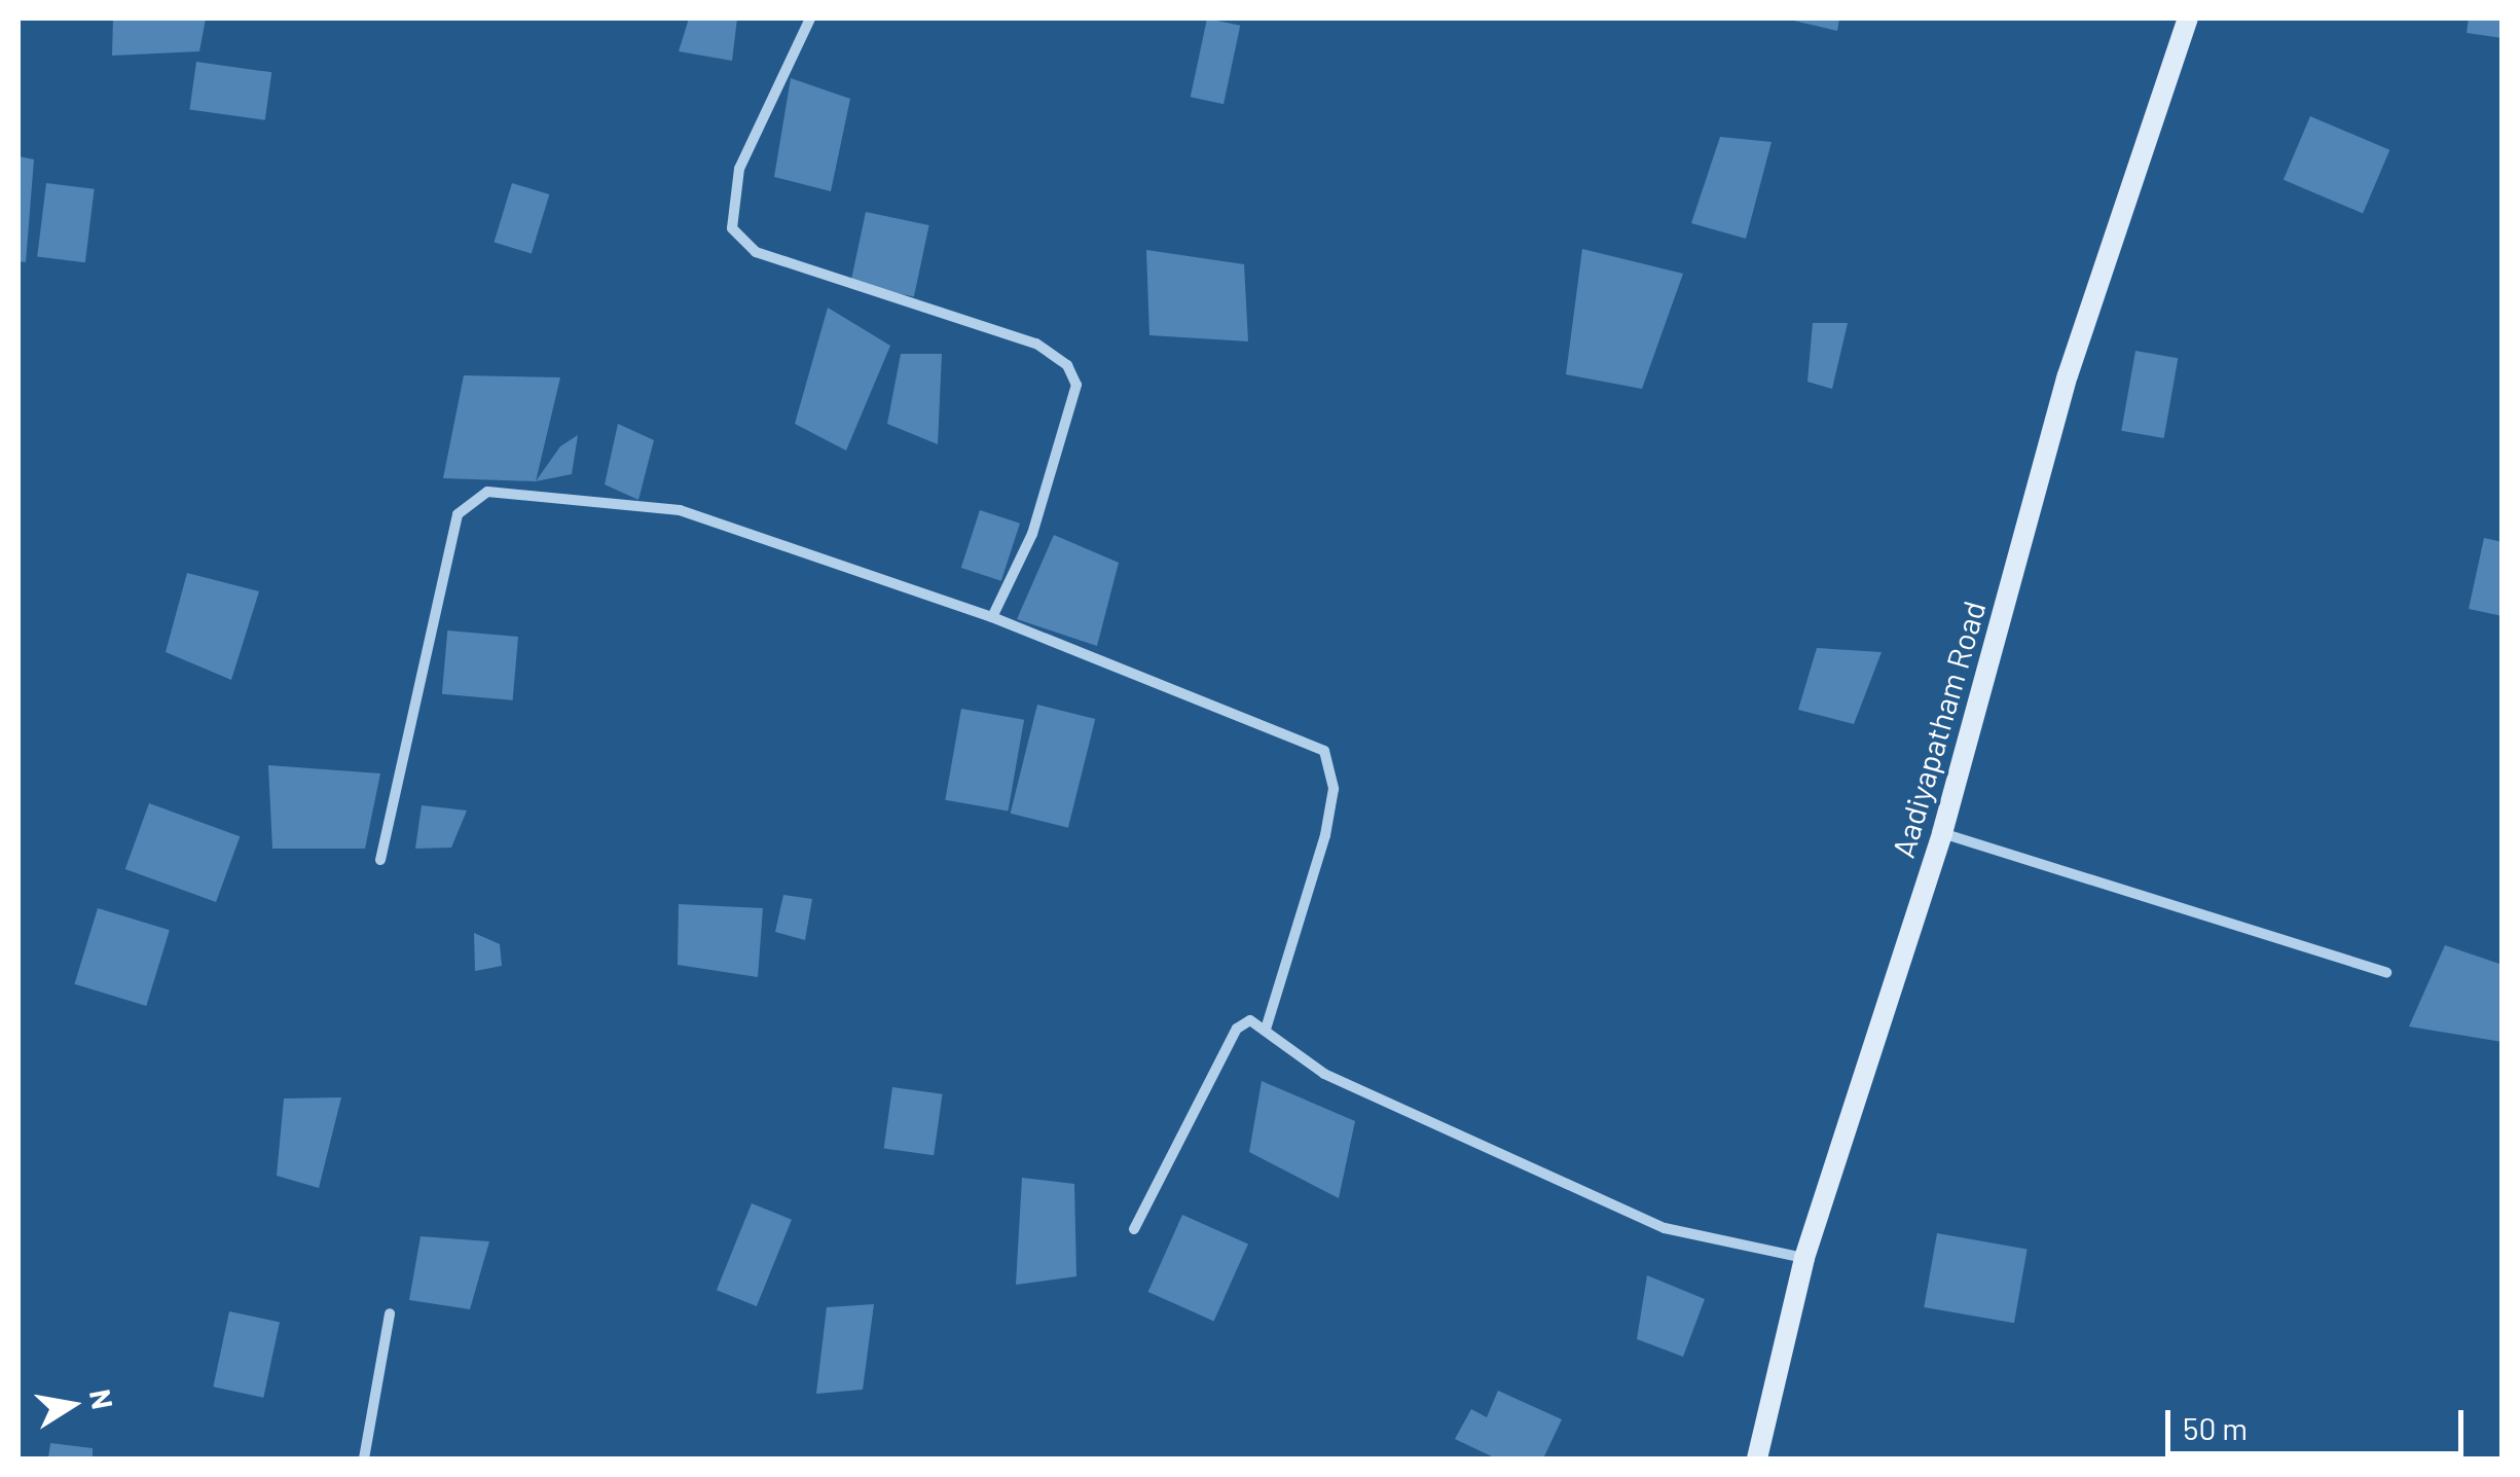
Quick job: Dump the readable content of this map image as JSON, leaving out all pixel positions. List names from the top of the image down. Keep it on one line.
{"streets":{"street":["Aadiyapatham Road"]},"scale_bar":"50 m","north":"right"}
